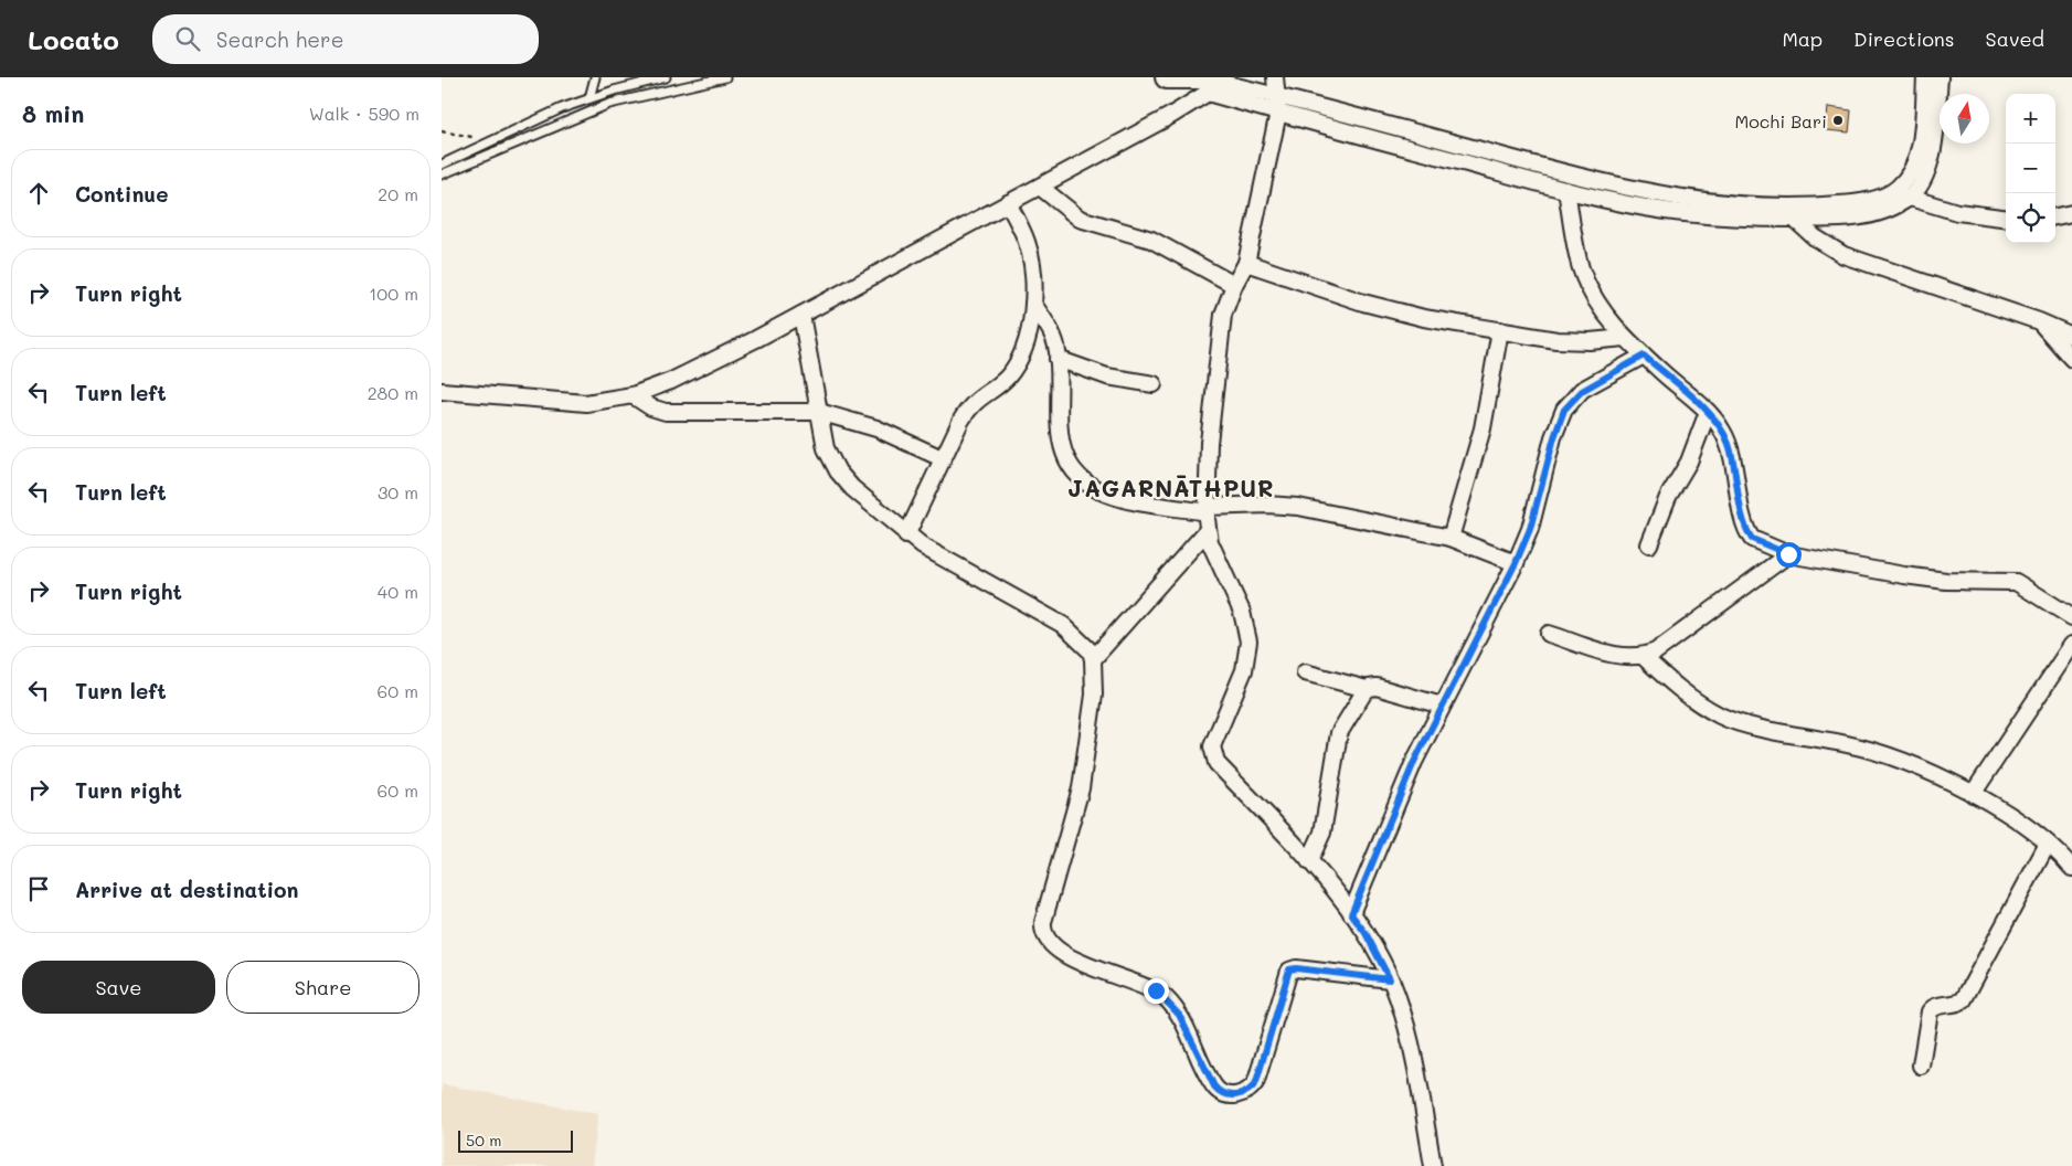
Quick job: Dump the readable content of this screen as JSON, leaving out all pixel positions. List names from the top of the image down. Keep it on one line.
{"districts":["JAGARNĀTHPUR"],"places":["Mochi Bari"],"scale_bar":"50 m","north":"top","page":{"header":"Locato","search":"Search here","nav":["Map","Directions","Saved"],"heading":["8 min","Walk · 590 m"],"map_buttons":["+","−"],"list":[["Continue","20 m"],["Turn right","100 m"],["Turn left","280 m"],["Turn left","30 m"],["Turn right","40 m"],["Turn left","60 m"],["Turn right","60 m"],"Arrive at destination"],"buttons":["Save","Share"],"scale":"50 m"}}
